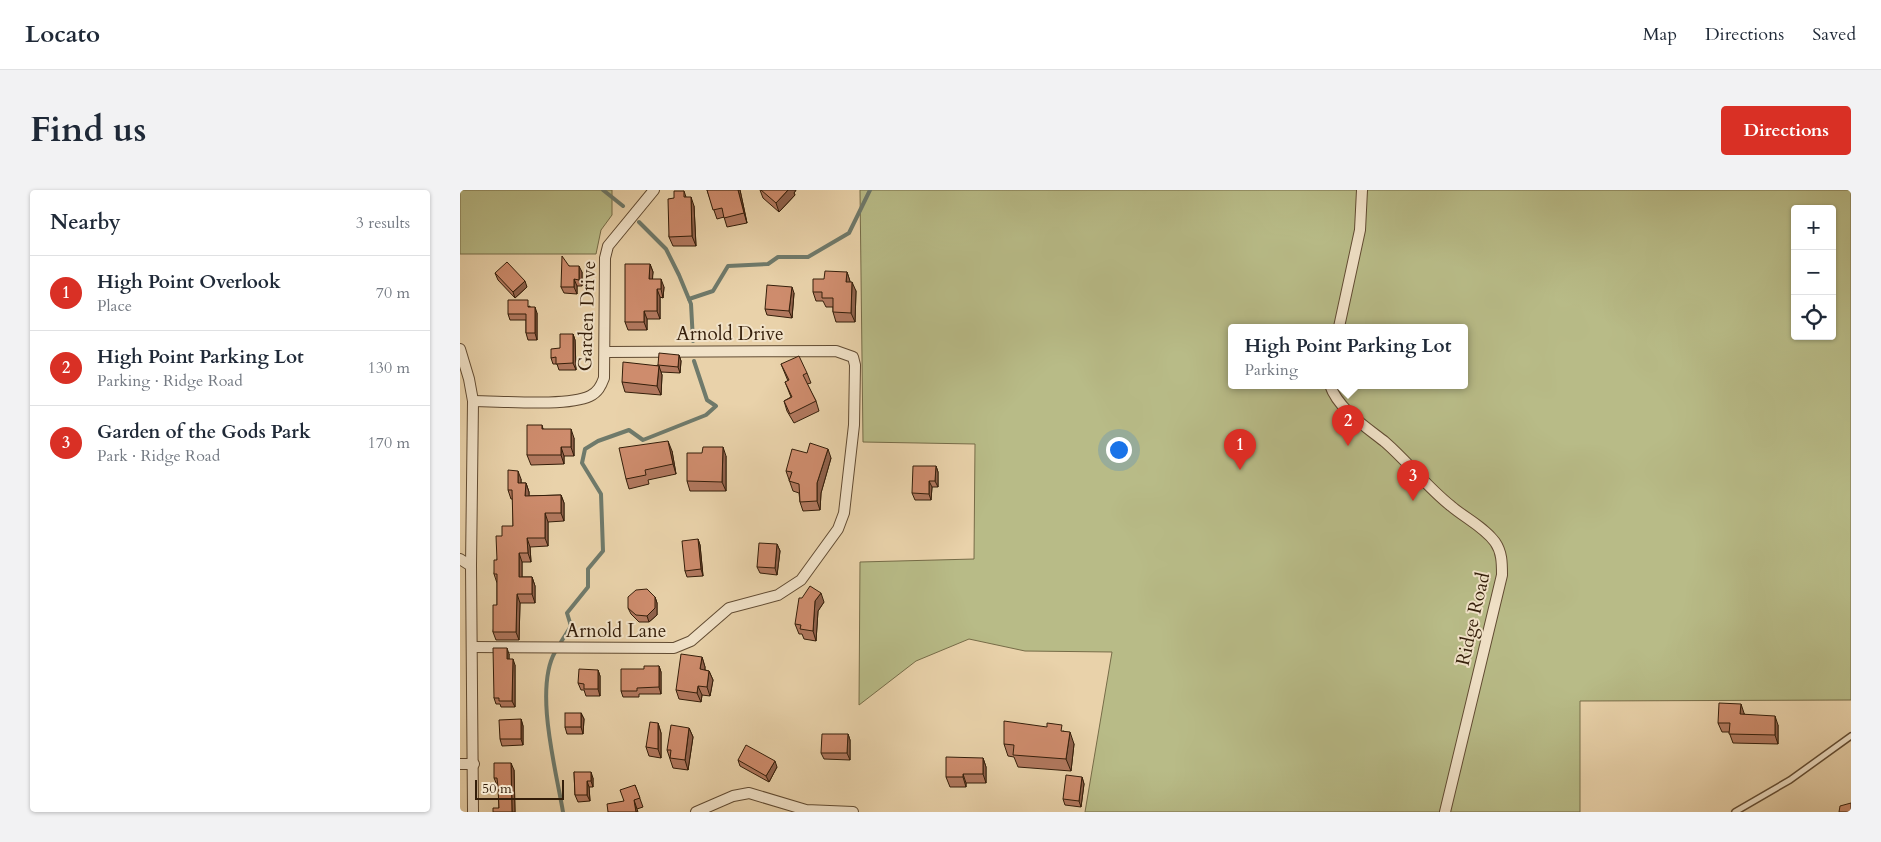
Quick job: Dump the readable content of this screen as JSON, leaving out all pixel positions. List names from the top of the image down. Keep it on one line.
{"streets":{"street":["Garden Drive","Arnold Drive","Ridge Road","Arnold Lane"]},"crossings":[["Garden Drive","Arnold Drive"],["Arnold Drive","Arnold Lane"]],"scale_bar":"50 m","page":{"header":"Locato","nav":["Map","Directions","Saved"],"title":"Find us","buttons":"Directions","heading":["Nearby","3 results"],"map_buttons":["+","−"],"list":[{"mark":"1","name":"High Point Overlook","note":"Place","value":"70 m"},{"mark":"2","name":"High Point Parking Lot","note":"Parking · Ridge Road","value":"130 m"},{"mark":"3","name":"Garden of the Gods Park","note":"Park · Ridge Road","value":"170 m"}],"popup":["High Point Parking Lot","Parking"],"pins":["2","1","3"],"scale":"50 m"}}
